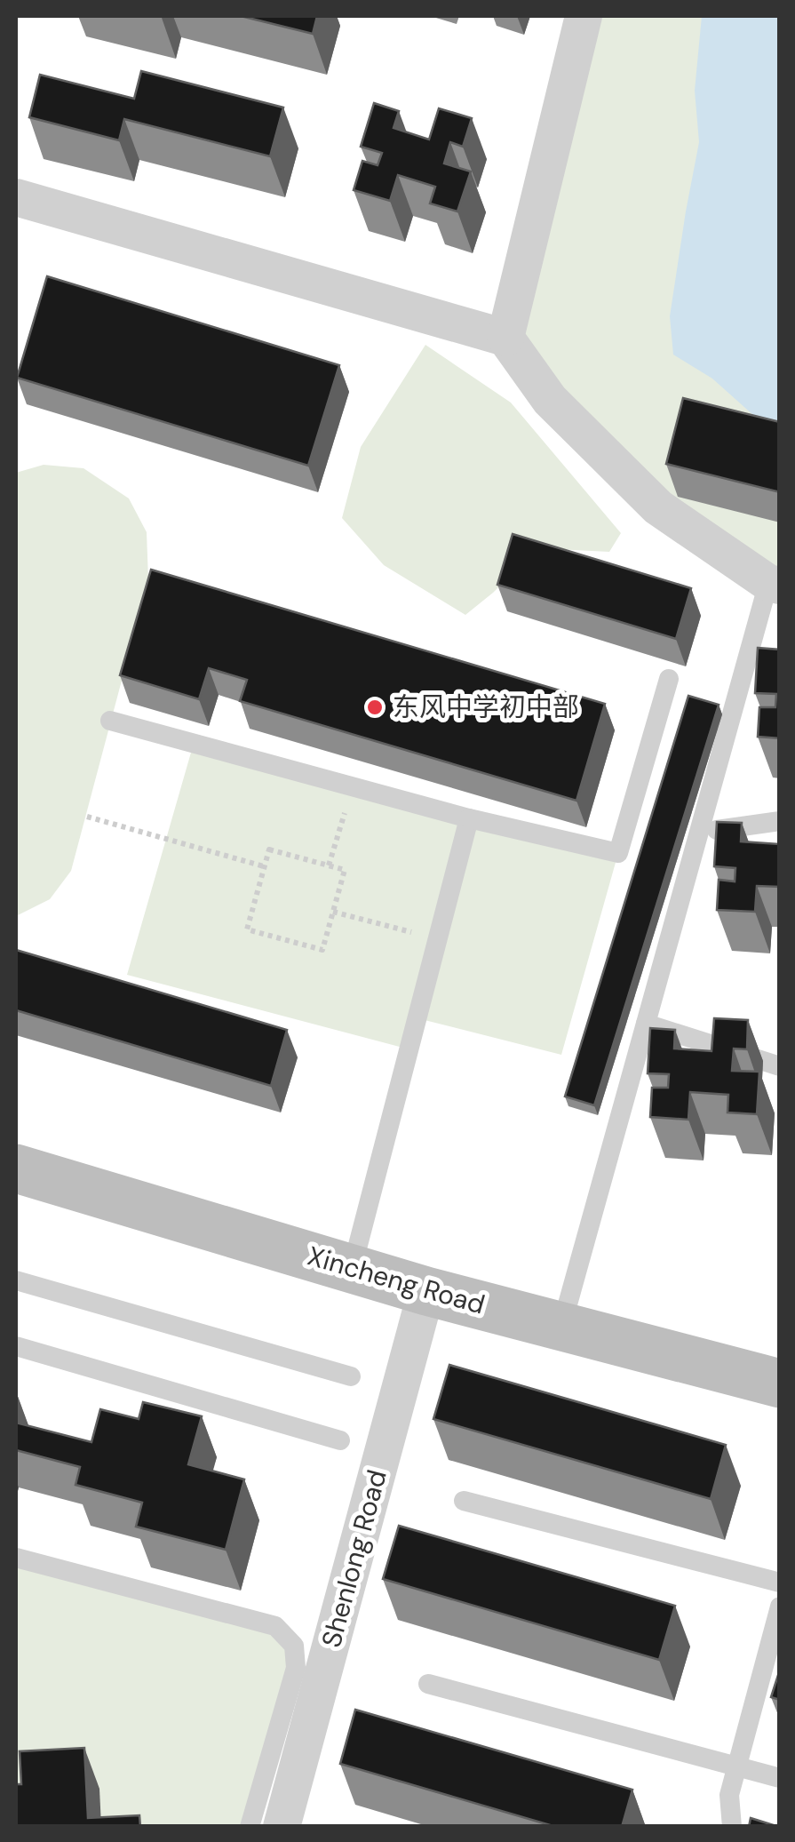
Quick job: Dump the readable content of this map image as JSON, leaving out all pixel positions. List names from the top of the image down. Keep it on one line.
{"streets":{"street":["Xincheng Road","Shenlong Road"]},"crossings":[["Xincheng Road","Shenlong Road"]],"places":["东风中学初中部"]}
